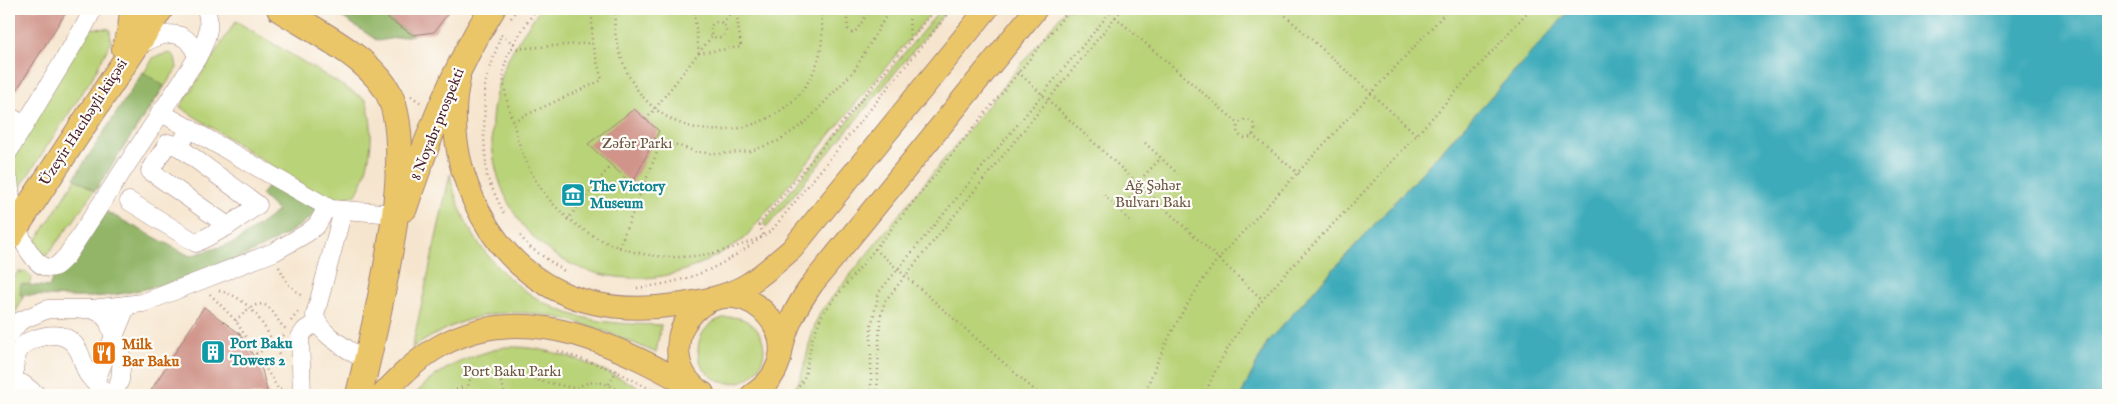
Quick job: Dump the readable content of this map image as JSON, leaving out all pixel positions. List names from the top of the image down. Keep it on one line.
{"streets":{"highway":["Üzeyir Hacıbəyli küçəsi","8 Noyabr prospekti"]},"parks":["Zəfər Parkı","Ağ Şəhər Bulvarı Bakı","Port Baku Parkı"],"places":{"museum":["The Victory Museum"],"building":["Port Baku Towers 2"],"restaurant":["Milk Bar Baku"]}}
